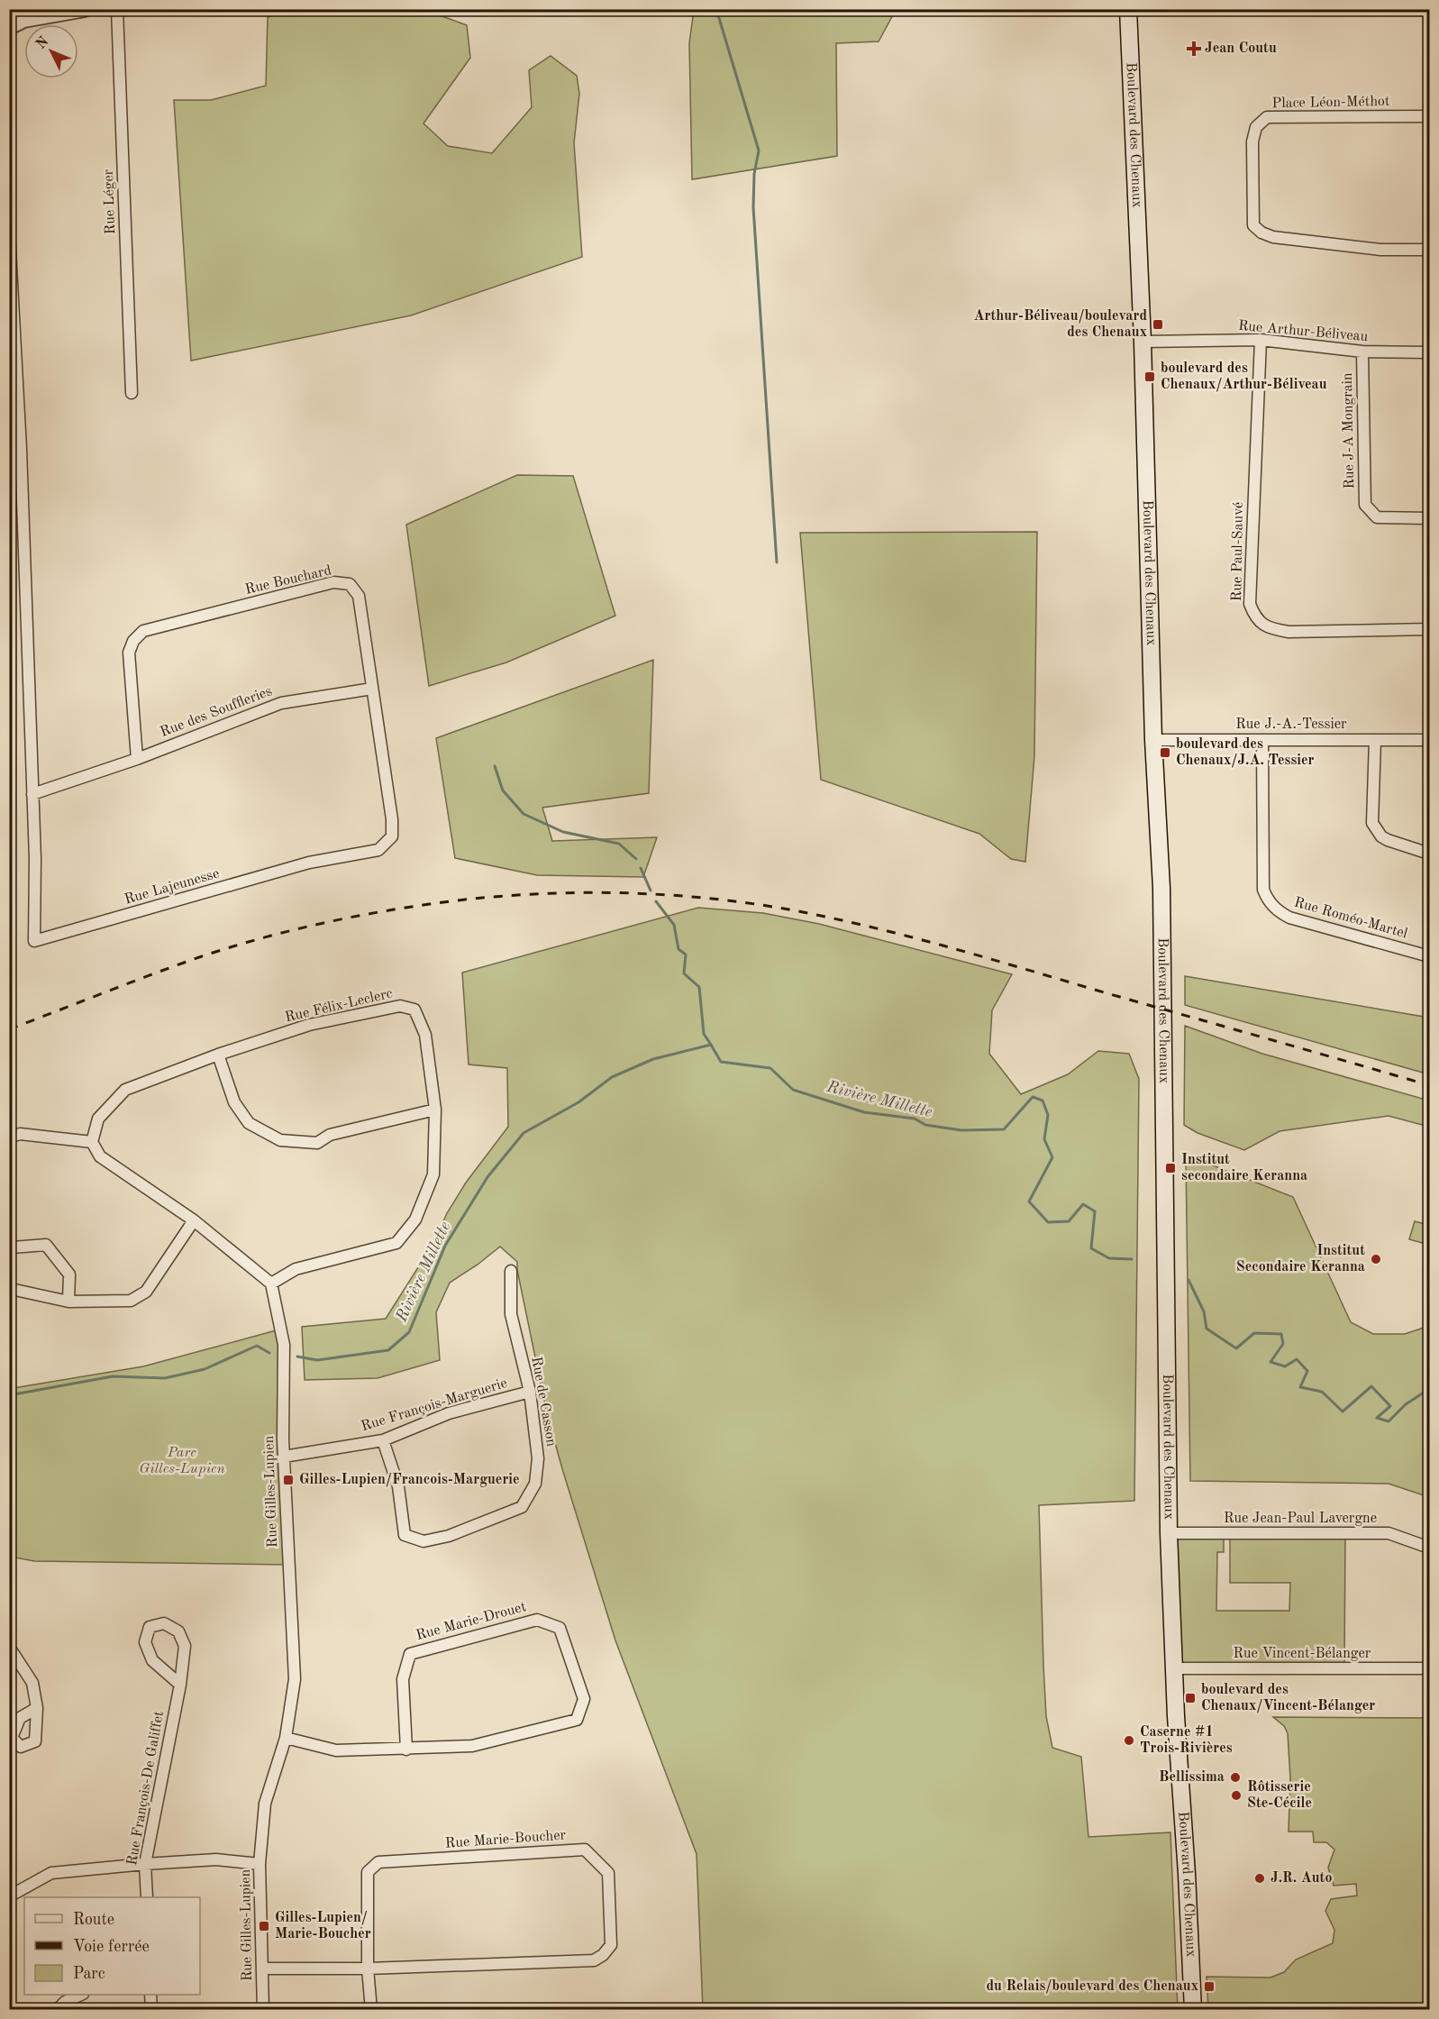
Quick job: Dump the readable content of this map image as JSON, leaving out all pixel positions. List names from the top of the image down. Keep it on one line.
{"streets":{"main road":["Boulevard des Chenaux"],"street":["Place Léon-Méthot","Rue Léger","Rue Arthur-Béliveau","Rue J-A Mongrain","Rue Paul-Sauvé","Rue Bouchard","Rue des Souffleries","Rue J.-A.-Tessier","Rue Lajeunesse","Rue Roméo-Martel","Rue Félix-Leclerc","Rue de Casson","Rue François-Marguerie","Rue Gilles-Lupien","Rue Jean-Paul Lavergne","Rue Marie-Drouet","Rue Vincent-Bélanger","Rue François-De Galiffet","Rue Marie-Boucher"]},"crossings":[["Boulevard des Chenaux","Rue Arthur-Béliveau"],["Boulevard des Chenaux","Rue J.-A.-Tessier"],["Boulevard des Chenaux","Rue Jean-Paul Lavergne"],["Boulevard des Chenaux","Rue Vincent-Bélanger"],["Rue Arthur-Béliveau","Rue J-A Mongrain"],["Rue Arthur-Béliveau","Rue Paul-Sauvé"],["Rue Bouchard","Rue des Souffleries"],["Rue Bouchard","Rue Lajeunesse"],["Rue des Souffleries","Rue Lajeunesse"],["Rue J.-A.-Tessier","Rue Roméo-Martel"],["Rue Félix-Leclerc","Rue Gilles-Lupien"],["Rue de Casson","Rue François-Marguerie"],["Rue François-Marguerie","Rue Gilles-Lupien"],["Rue Gilles-Lupien","Rue Marie-Drouet"],["Rue Gilles-Lupien","Rue Marie-Boucher"]],"water":["Rivière Millette"],"parks":["Parc Gilles-Lupien"],"places":{"health":["Jean Coutu"],"transit":["Arthur-Béliveau/boulevard des Chenaux","boulevard des Chenaux/Arthur-Béliveau","boulevard des Chenaux/J.A. Tessier","Institut secondaire Keranna","Gilles-Lupien/Francois-Marguerie","boulevard des Chenaux/Vincent-Bélanger","Gilles-Lupien/ Marie-Boucher","du Relais/boulevard des Chenaux"],"other":["Institut Secondaire Keranna","Caserne #1 Trois-Rivières","Bellissima","Rôtisserie Ste-Cécile","J.R. Auto"]},"legend":["Route","Voie ferrée","Parc"],"north":"top left"}
